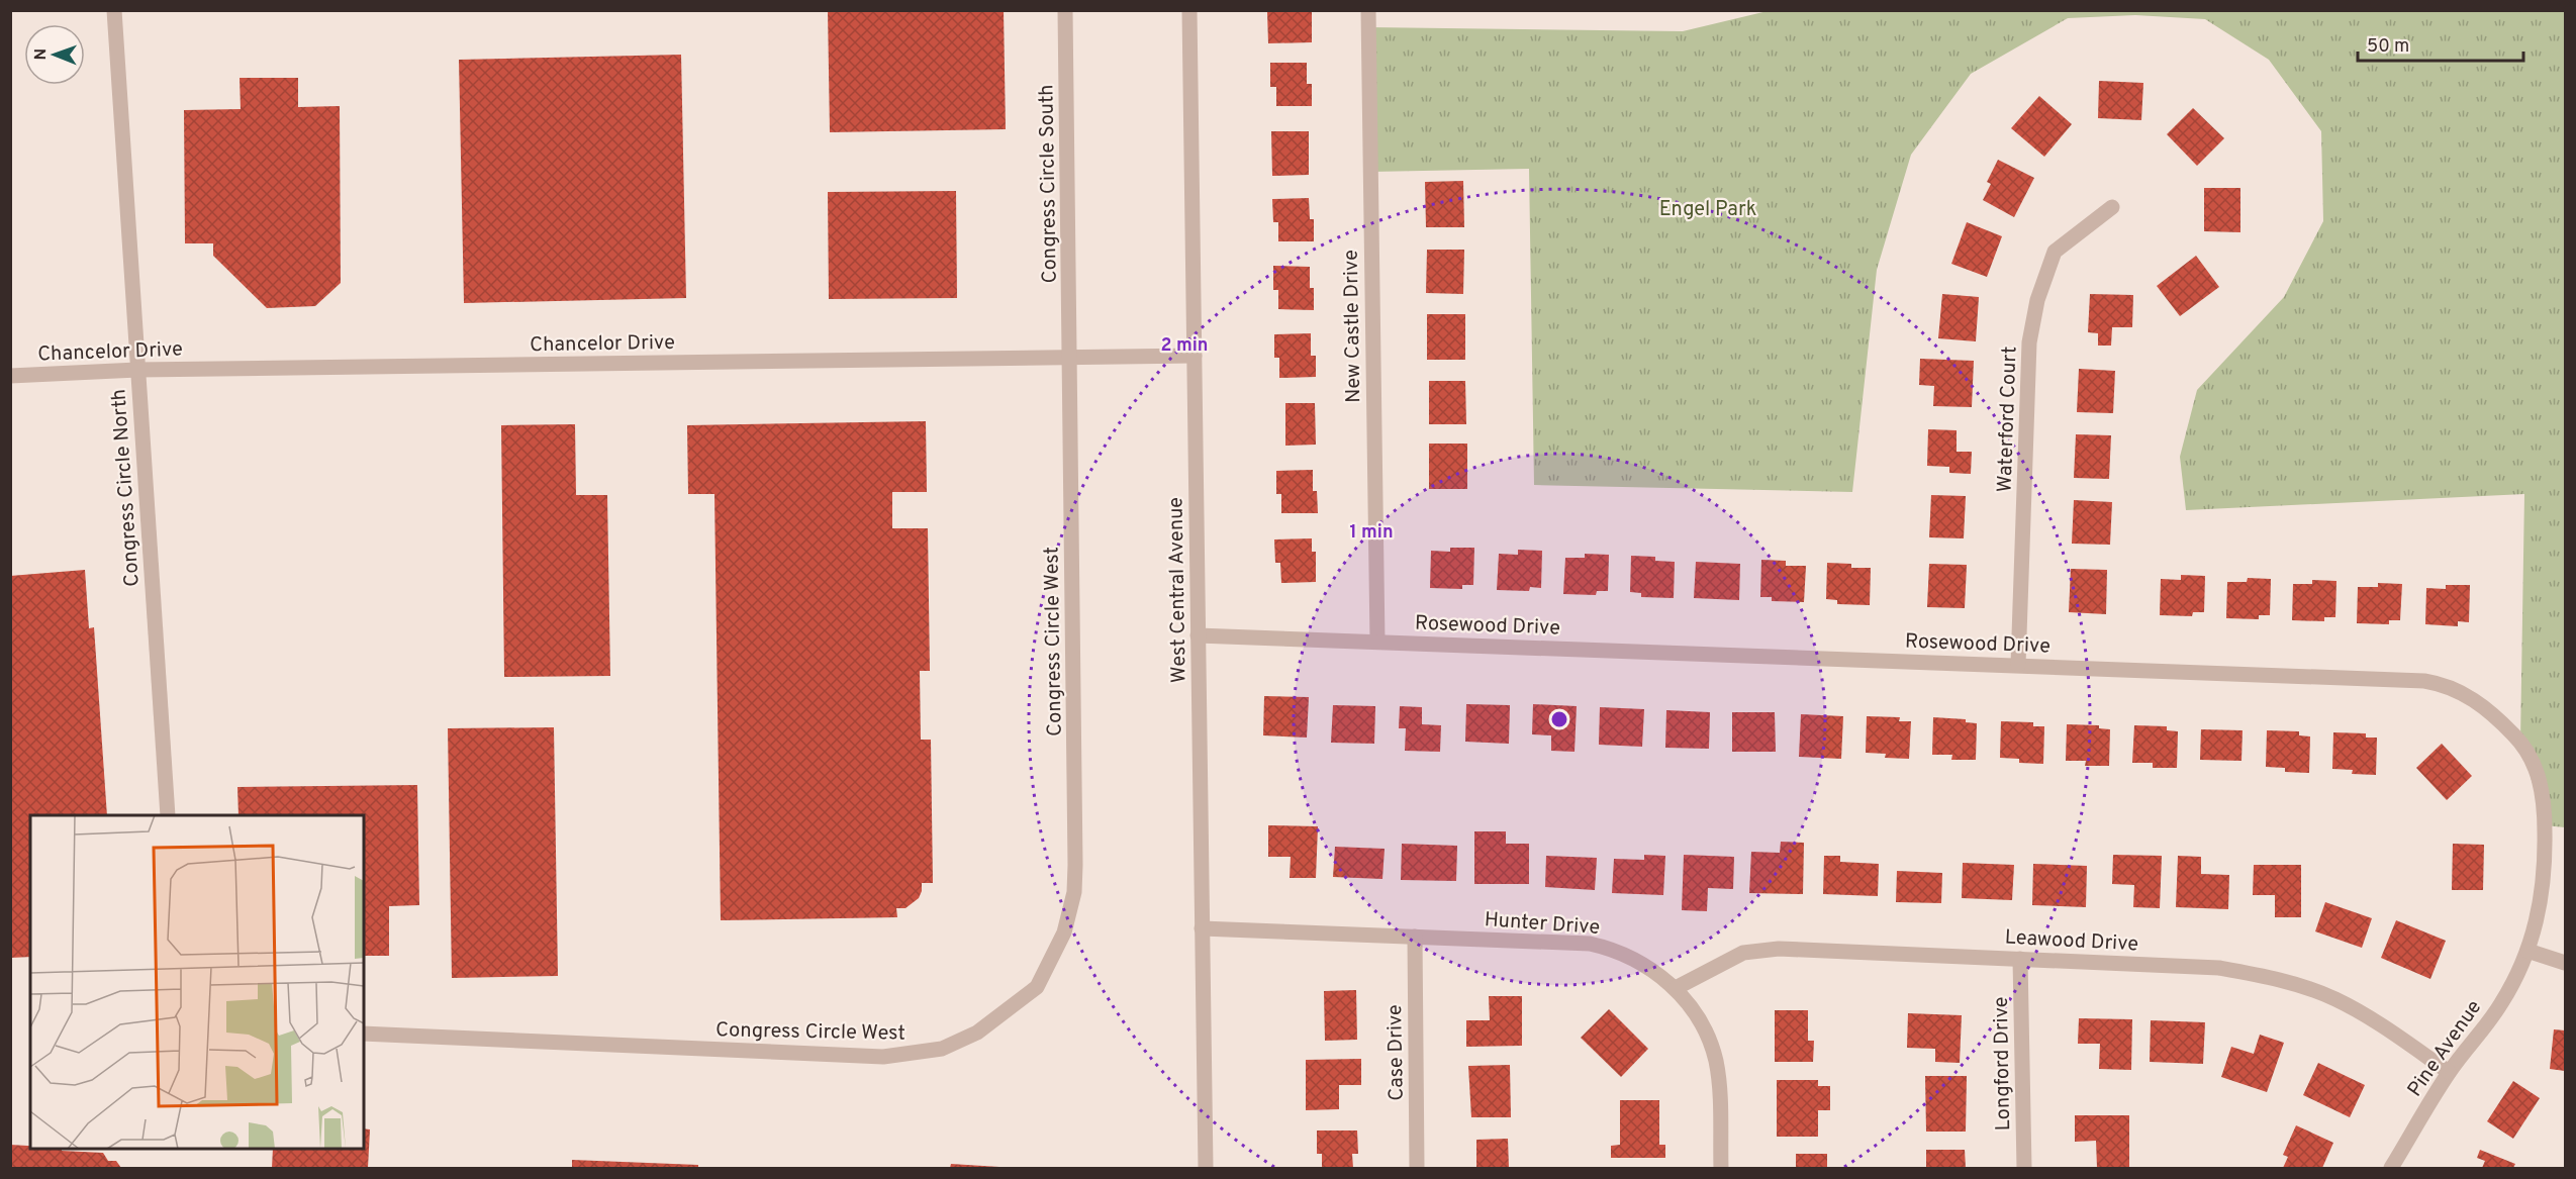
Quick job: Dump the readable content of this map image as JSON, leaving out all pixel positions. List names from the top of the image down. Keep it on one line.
{"streets":{"street":["Congress Circle South","New Castle Drive","Chancelor Drive","Waterford Court","Congress Circle North","West Central Avenue","Rosewood Drive","Congress Circle West","Hunter Drive","Leawood Drive","Pine Avenue","Case Drive","Longford Drive"]},"crossings":[["Congress Circle South","Chancelor Drive"],["Congress Circle South","Congress Circle West"],["New Castle Drive","Rosewood Drive"],["Chancelor Drive","Congress Circle North"],["Chancelor Drive","West Central Avenue"],["Chancelor Drive","Congress Circle West"],["Waterford Court","Rosewood Drive"],["West Central Avenue","Rosewood Drive"],["West Central Avenue","Hunter Drive"],["Rosewood Drive","Pine Avenue"],["Hunter Drive","Leawood Drive"],["Hunter Drive","Case Drive"],["Leawood Drive","Pine Avenue"],["Leawood Drive","Longford Drive"]],"parks":["Engel Park"],"scale_bar":"50 m","north":"left","rings":["2 min","1 min"]}
